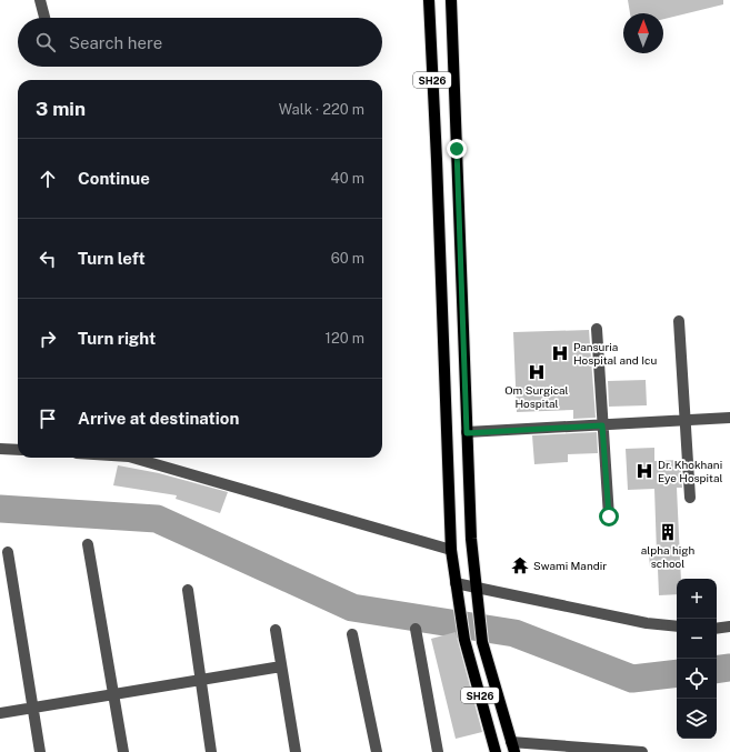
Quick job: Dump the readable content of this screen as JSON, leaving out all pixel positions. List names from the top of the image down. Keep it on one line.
{"streets":{"main road":["SH26"]},"places":{"hospital":["Pansuria Hospital and Icu","Om Surgical Hospital","Dr. Khokhani Eye Hospital"],"building":["alpha high school"],"temple":["Swami Mandir"]},"north":"top","page":{"search":"Search here","heading":["3 min","Walk · 220 m"],"list":[["Continue","40 m"],["Turn left","60 m"],["Turn right","120 m"],"Arrive at destination"],"map_buttons":["+","−"]}}
